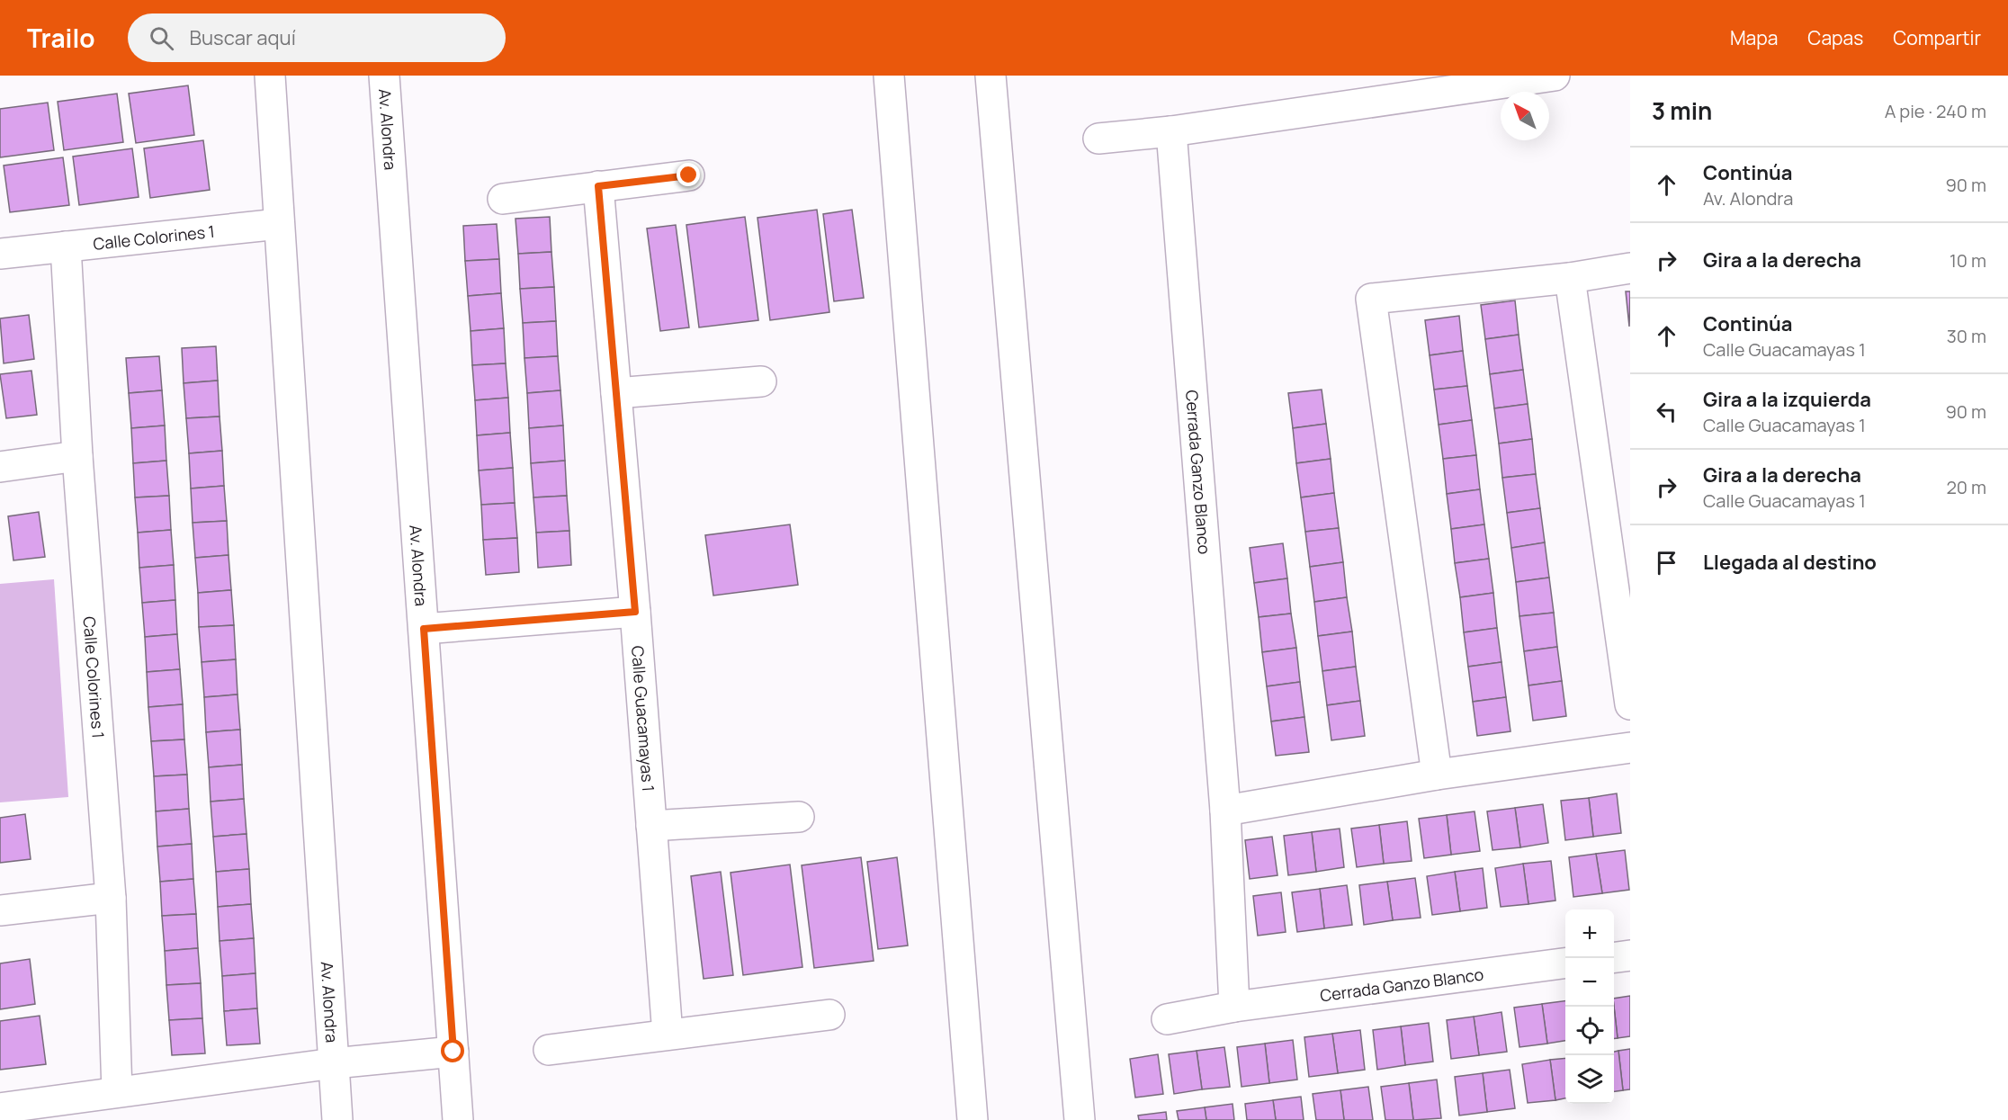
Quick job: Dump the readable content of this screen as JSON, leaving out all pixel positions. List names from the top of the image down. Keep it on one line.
{"streets":{"street":["Av. Alondra","Calle Colorines 1","Cerrada Ganzo Blanco","Calle Guacamayas 1"]},"crossings":[["Av. Alondra","Calle Colorines 1"]],"north":"top left","page":{"header":"Trailo","search":"Buscar aquí","nav":["Mapa","Capas","Compartir"],"heading":["3 min","A pie · 240 m"],"list":[["Continúa","Av. Alondra","90 m"],["Gira a la derecha","10 m"],["Continúa","Calle Guacamayas 1","30 m"],["Gira a la izquierda","Calle Guacamayas 1","90 m"],["Gira a la derecha","Calle Guacamayas 1","20 m"],"Llegada al destino"],"map_buttons":["+","−"]}}
